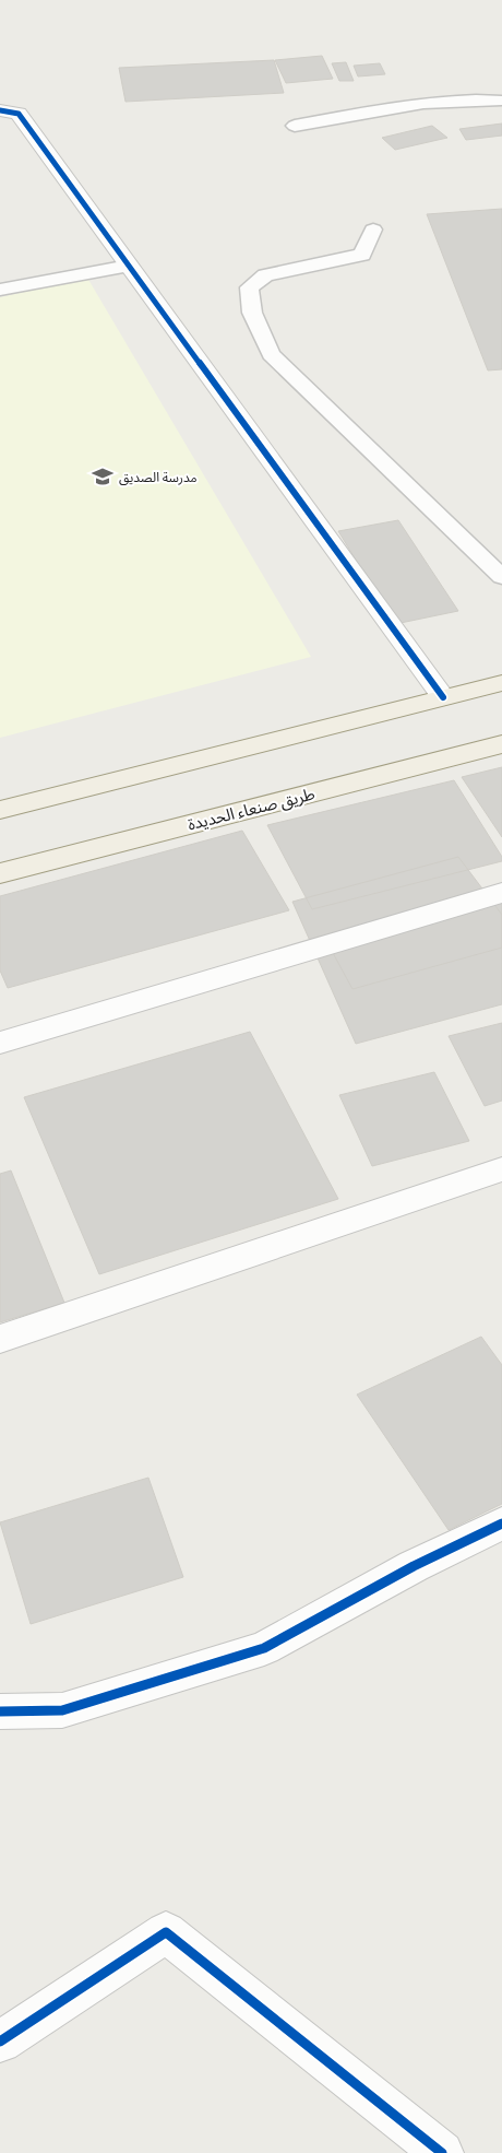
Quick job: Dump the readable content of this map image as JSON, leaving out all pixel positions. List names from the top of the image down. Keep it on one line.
{"streets":{"main road":["طريق صنعاء الحديدة"]},"places":{"school or university":["مدرسة الصديق"]}}
